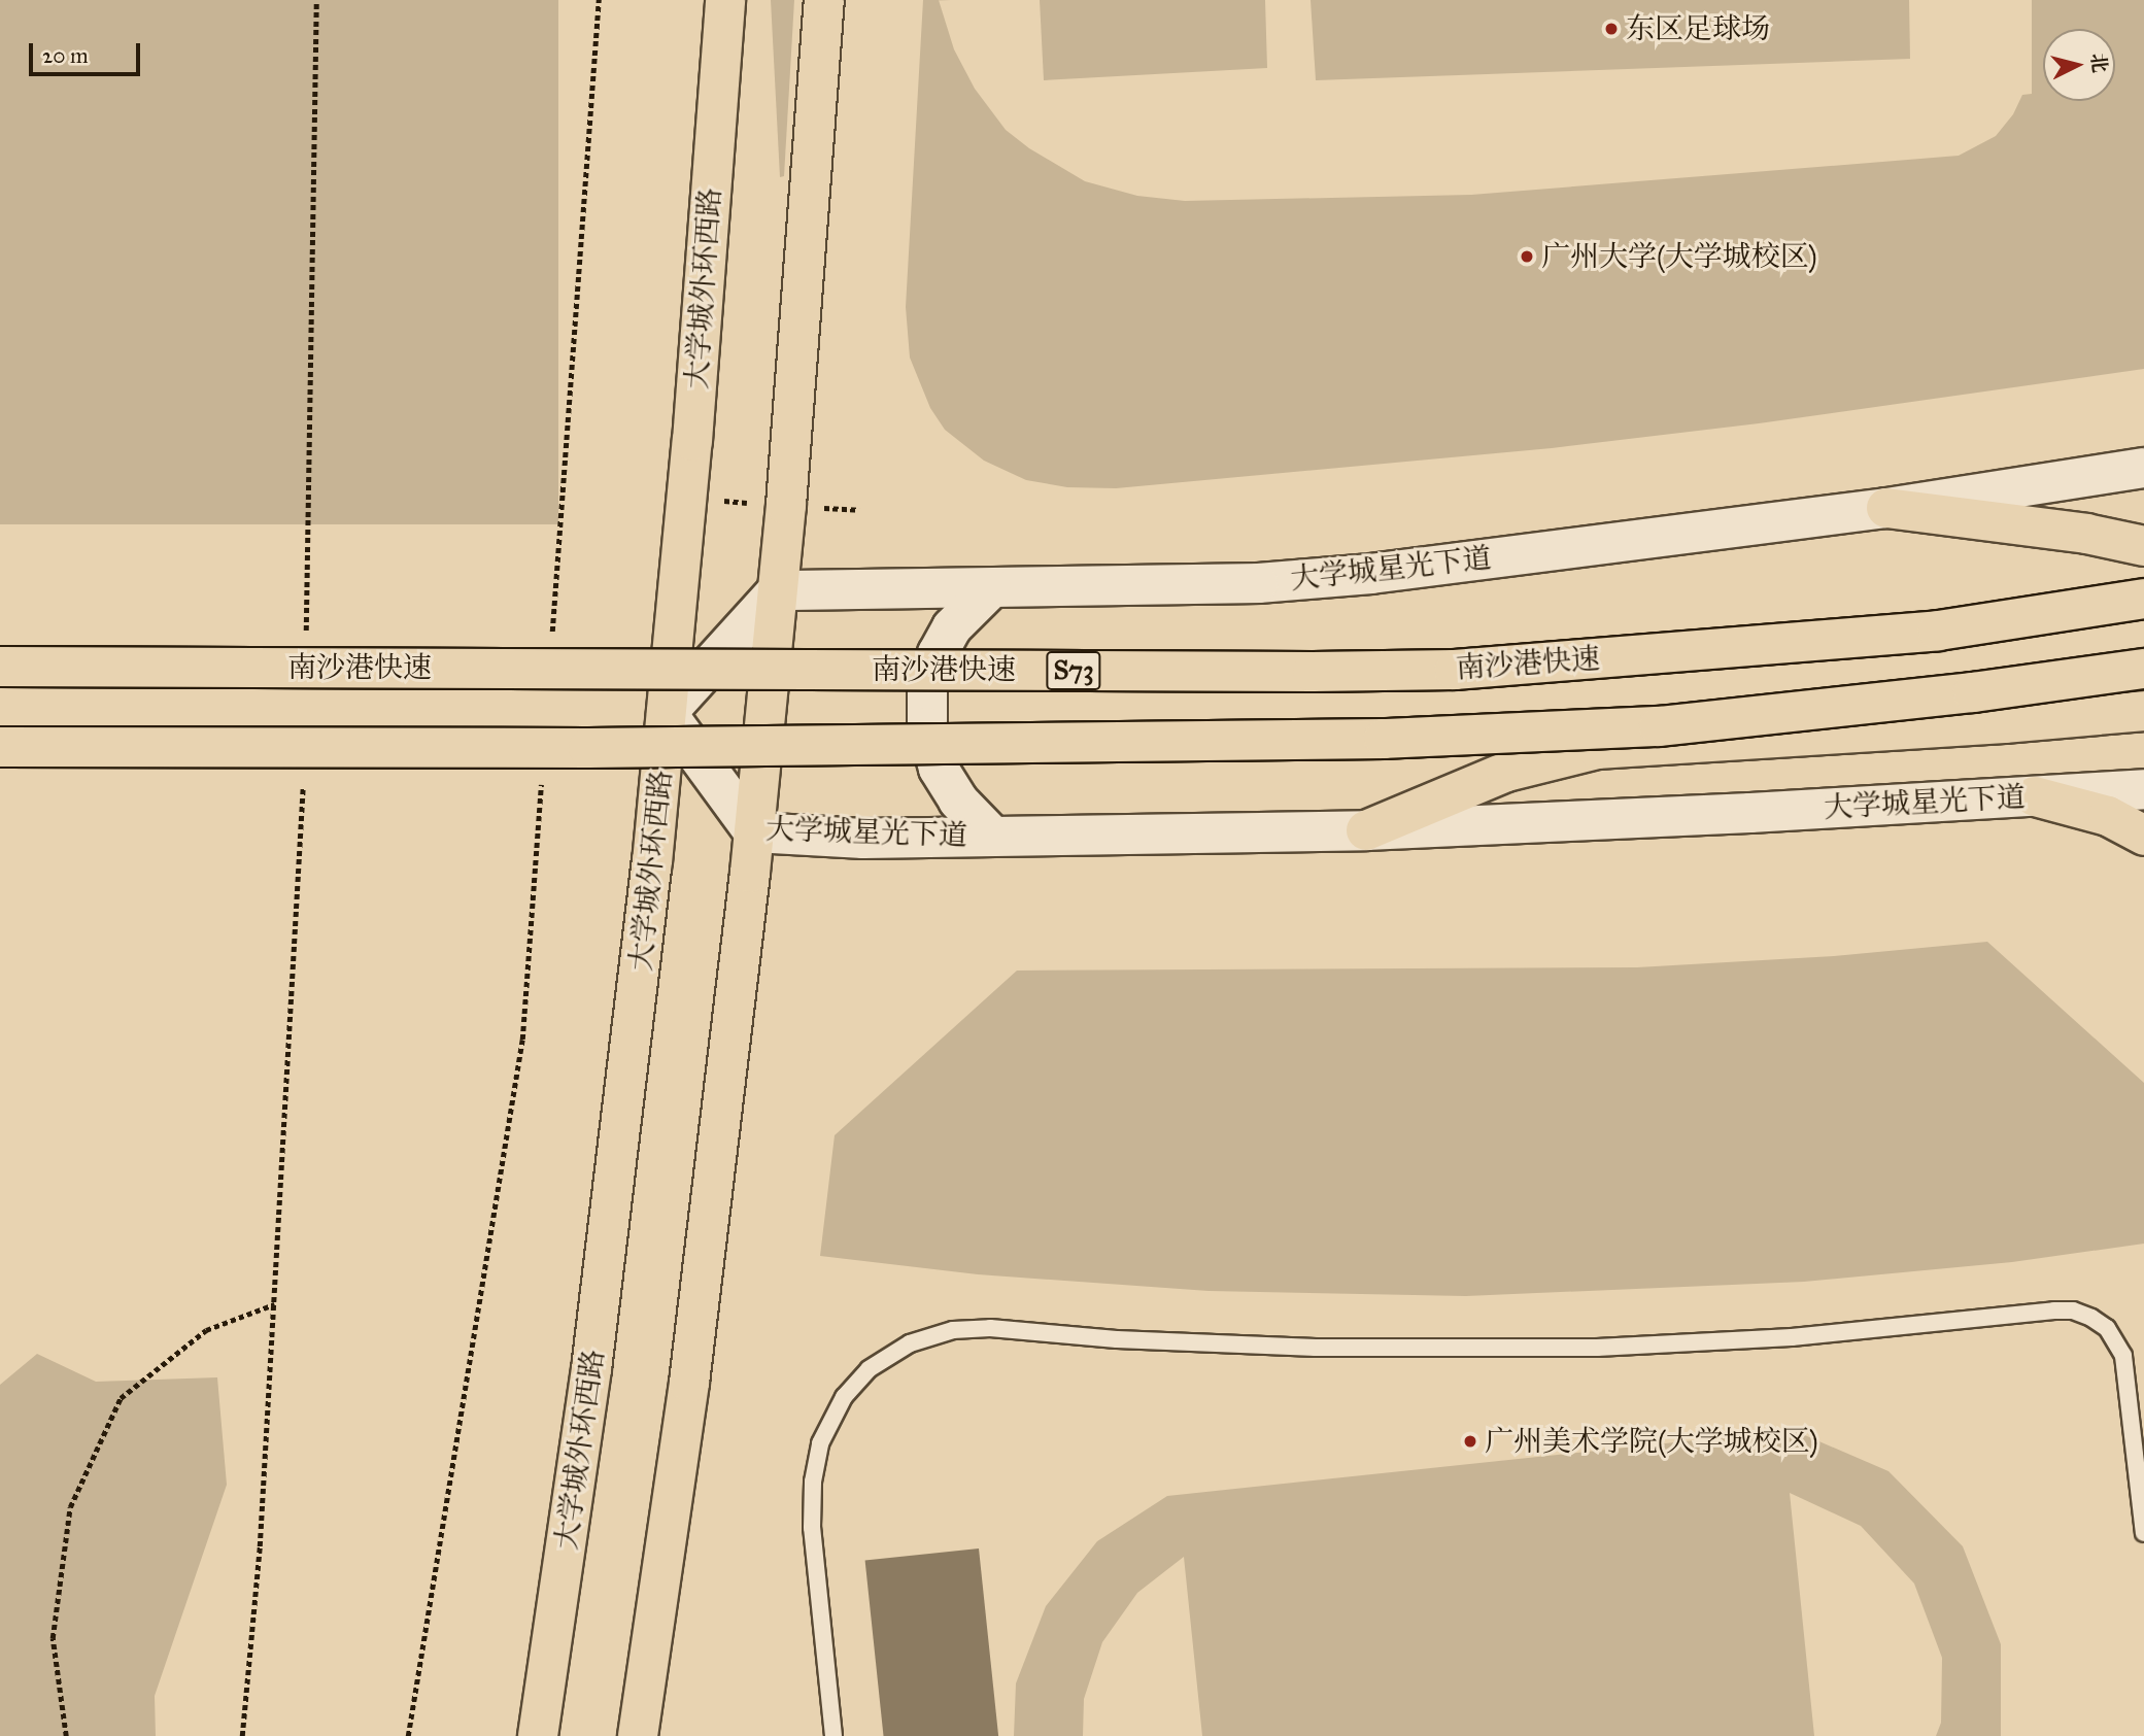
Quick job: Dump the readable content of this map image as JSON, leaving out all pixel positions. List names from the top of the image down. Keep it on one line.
{"streets":{"main road":["大学城外环西路","大学城星光下道","南沙港快速","S73"]},"crossings":[["大学城外环西路","大学城星光下道"]],"places":["东区足球场","广州大学(大学城校区)","广州美术学院(大学城校区)"],"scale_bar":"20 m","north":"right"}
